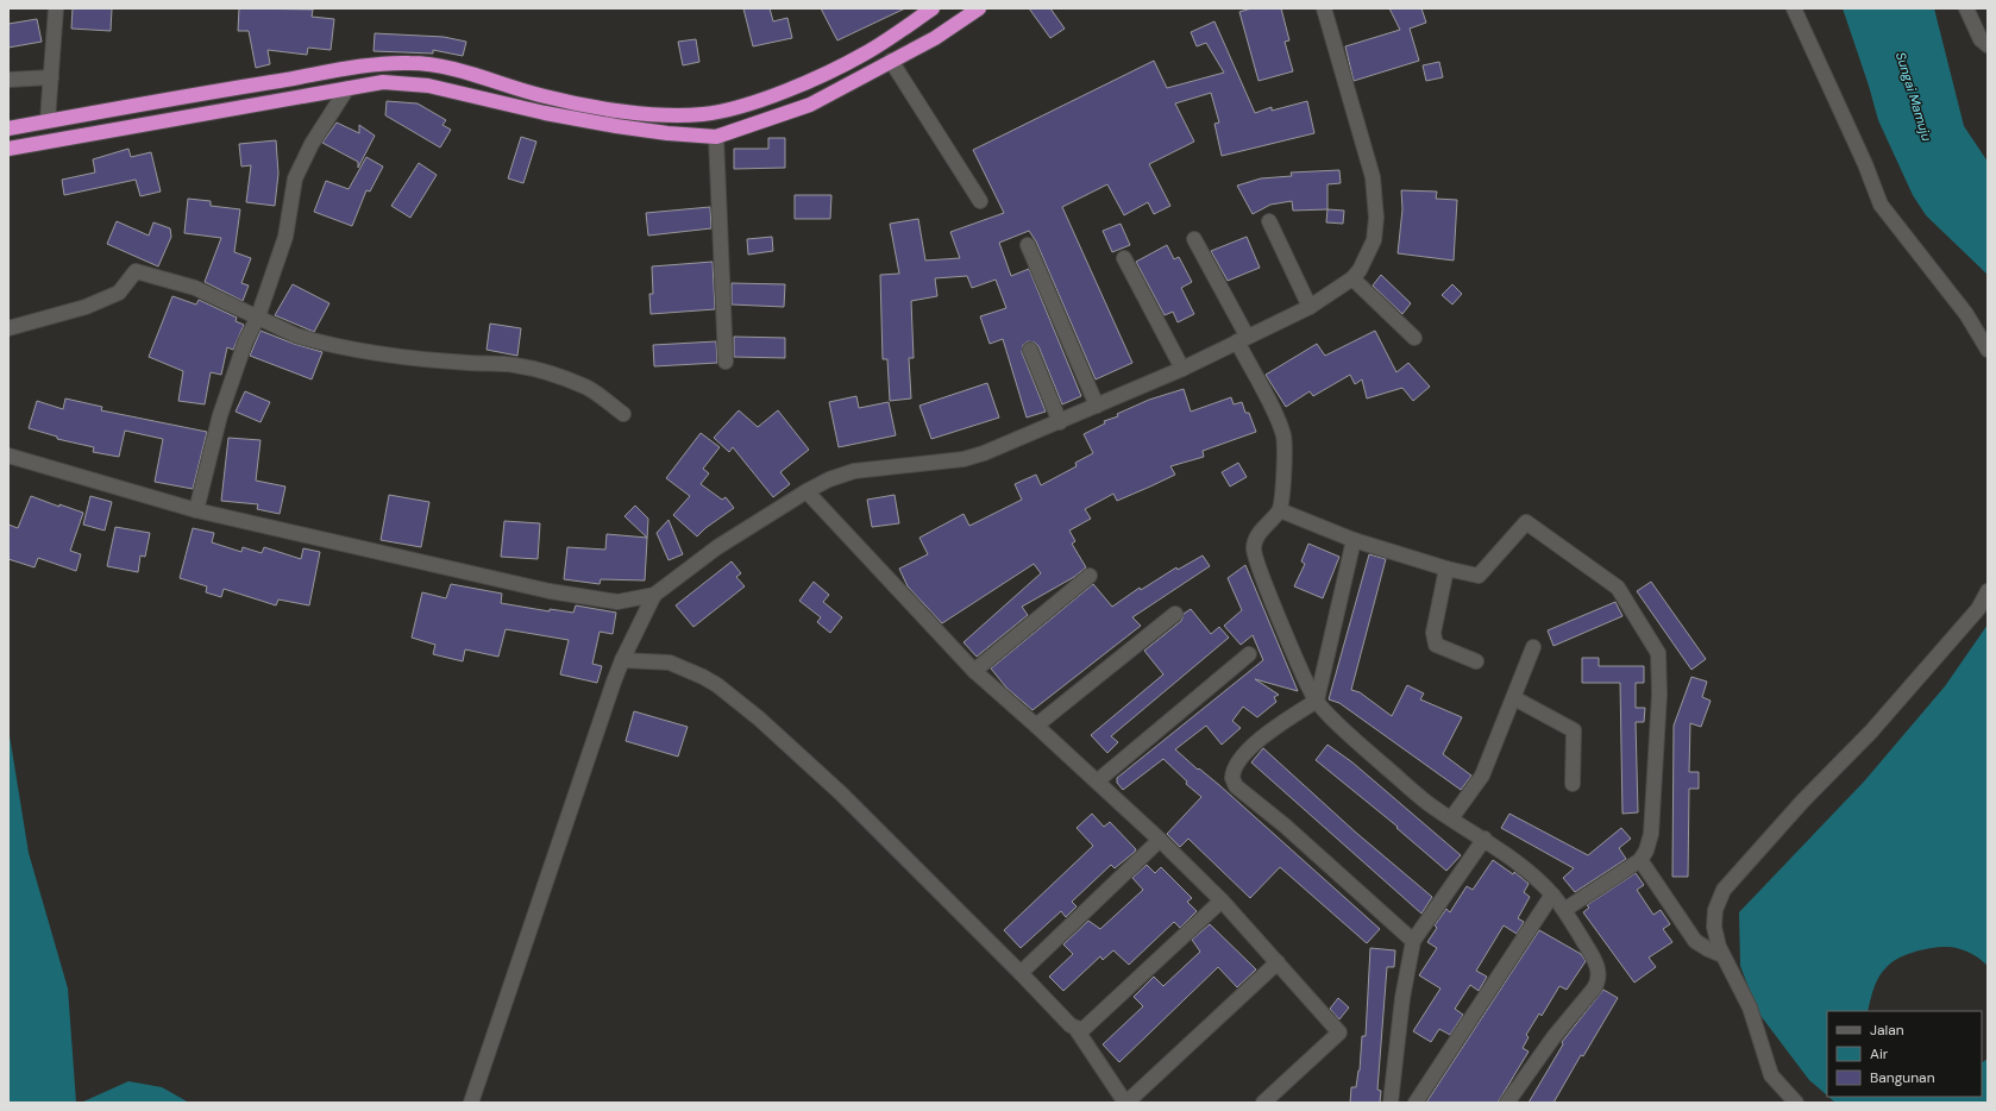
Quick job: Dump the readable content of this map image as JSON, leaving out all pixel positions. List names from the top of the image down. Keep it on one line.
{"water":["Sungai Mamuju"],"legend":["Jalan","Air","Bangunan"]}
